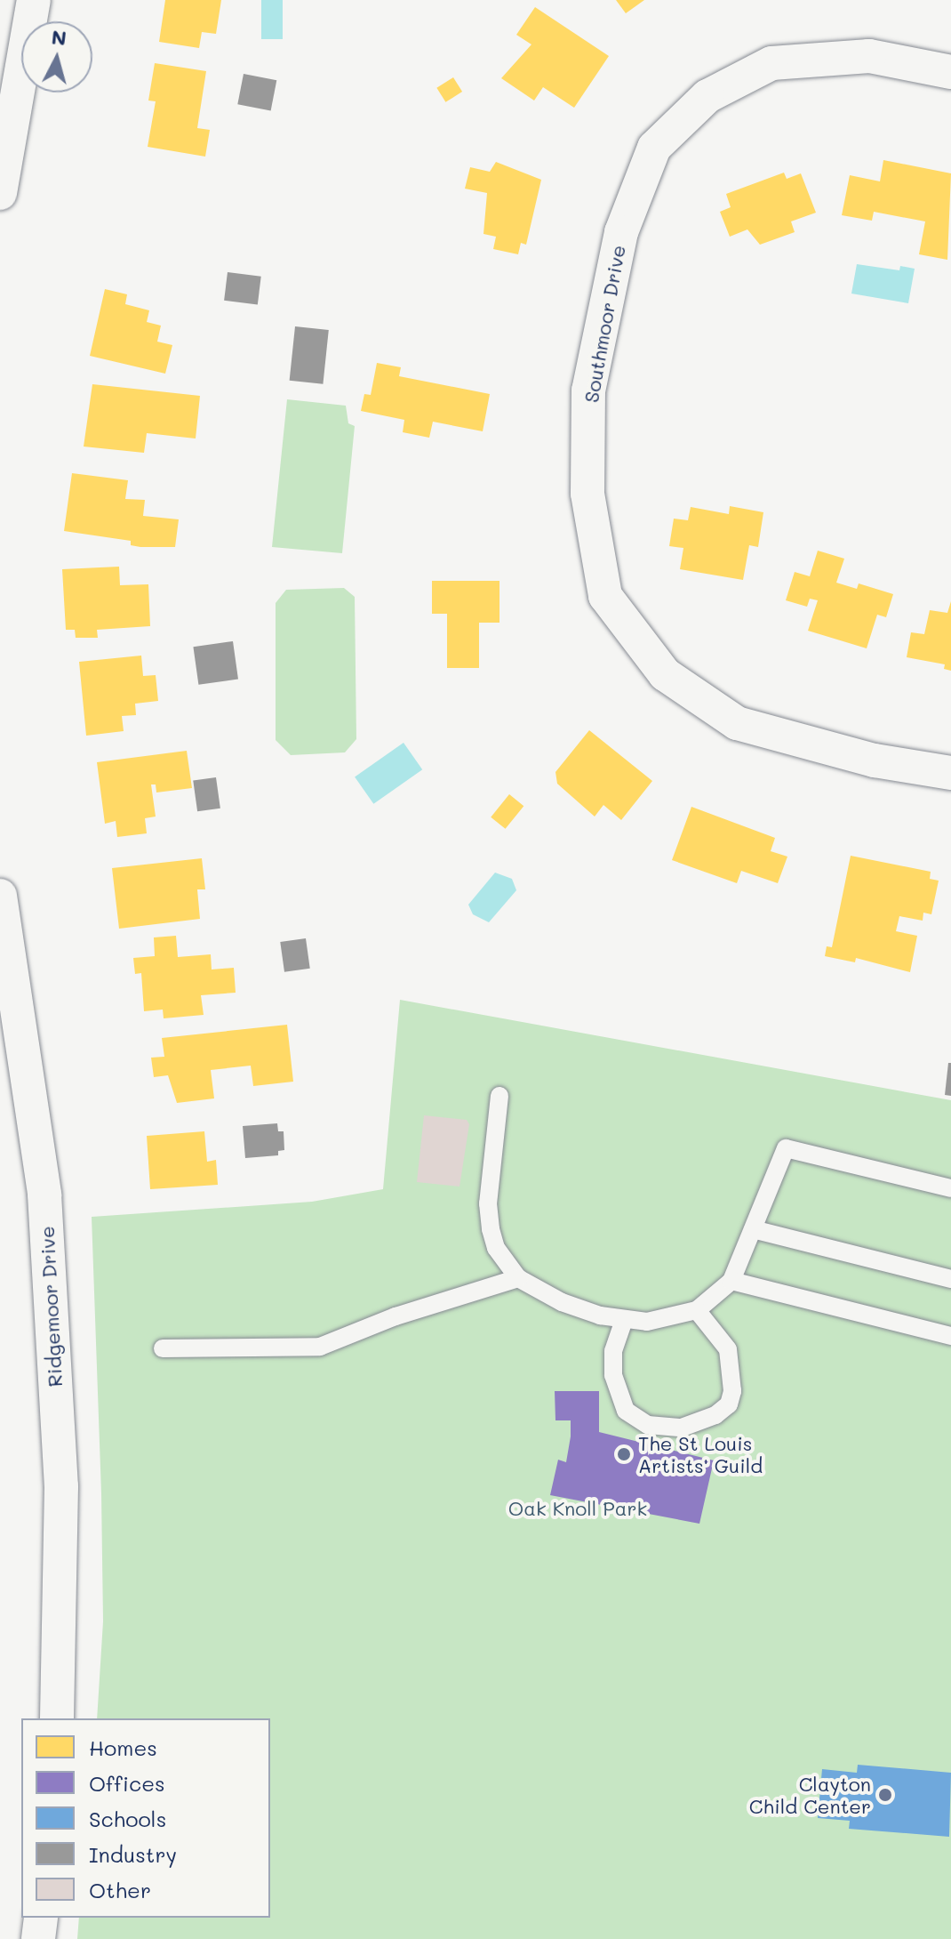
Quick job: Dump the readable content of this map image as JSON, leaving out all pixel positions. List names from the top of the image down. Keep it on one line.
{"streets":{"street":["Southmoor Drive","Ridgemoor Drive"]},"parks":["Oak Knoll Park"],"places":["The St Louis Artists' Guild","Clayton Child Center"],"legend":["Homes","Offices","Schools","Industry","Other"],"north":"top"}
